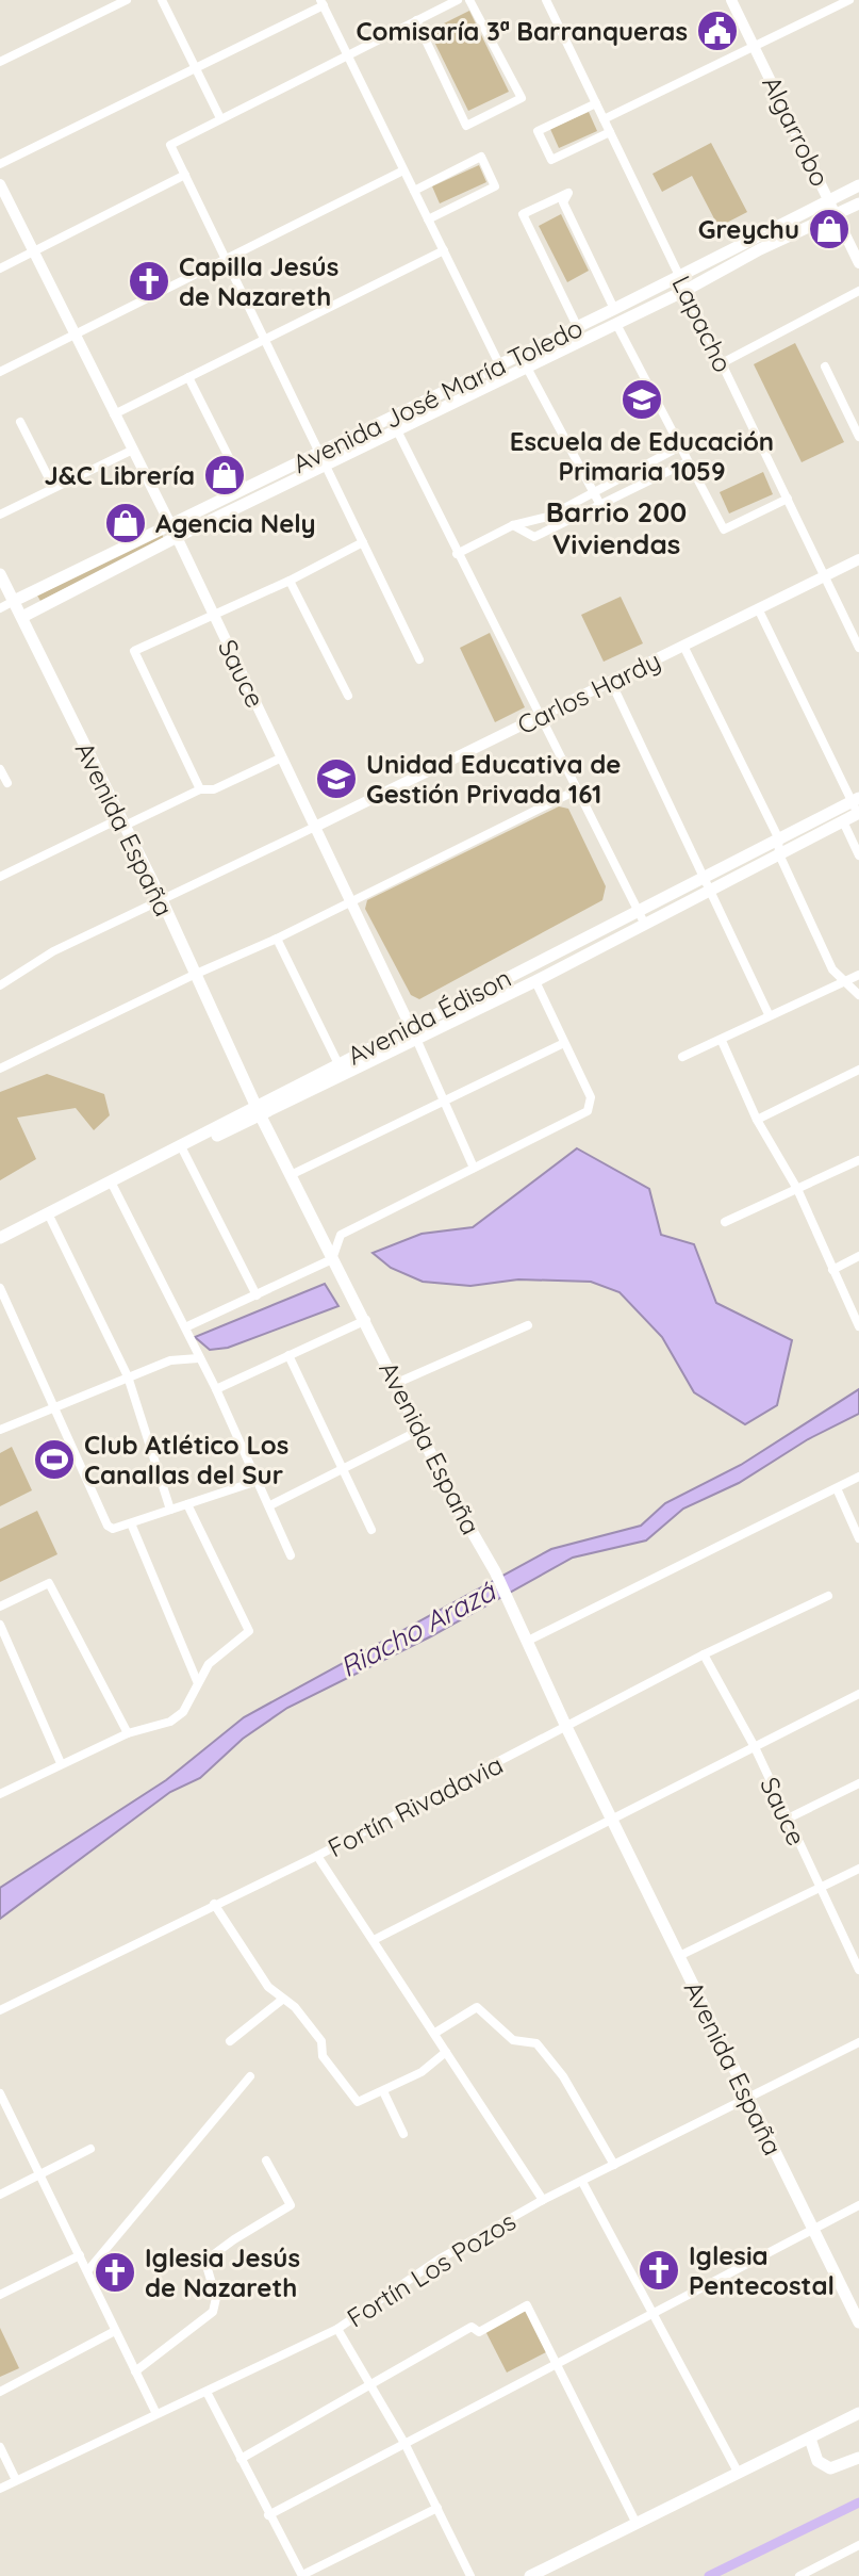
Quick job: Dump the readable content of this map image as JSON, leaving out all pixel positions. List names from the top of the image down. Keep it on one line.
{"streets":{"main road":["Avenida José María Toledo","Avenida España","Avenida Édison"],"street":["Algarrobo","Lapacho","Sauce","Carlos Hardy","Fortín Rivadavia","Fortín Los Pozos"]},"crossings":[["Algarrobo","Avenida José María Toledo"],["Lapacho","Avenida José María Toledo"],["Lapacho","Carlos Hardy"],["Avenida José María Toledo","Sauce"],["Avenida José María Toledo","Avenida España"],["Sauce","Carlos Hardy"],["Sauce","Avenida Édison"],["Sauce","Fortín Rivadavia"],["Carlos Hardy","Avenida España"],["Avenida España","Avenida Édison"],["Avenida España","Fortín Rivadavia"],["Avenida España","Fortín Los Pozos"]],"districts":["Barrio 200 Viviendas"],"water":["Riacho Arazá"],"places":{"public building":["Comisaría 3ª Barranqueras"],"shop":["Greychu","J&C Librería","Agencia Nely"],"church":["Capilla Jesús de Nazareth","Iglesia Pentecostal","Iglesia Jesús de Nazareth"],"school or university":["Escuela de Educación Primaria 1059","Unidad Educativa de Gestión Privada 161"],"sports":["Club Atlético Los Canallas del Sur"]}}
